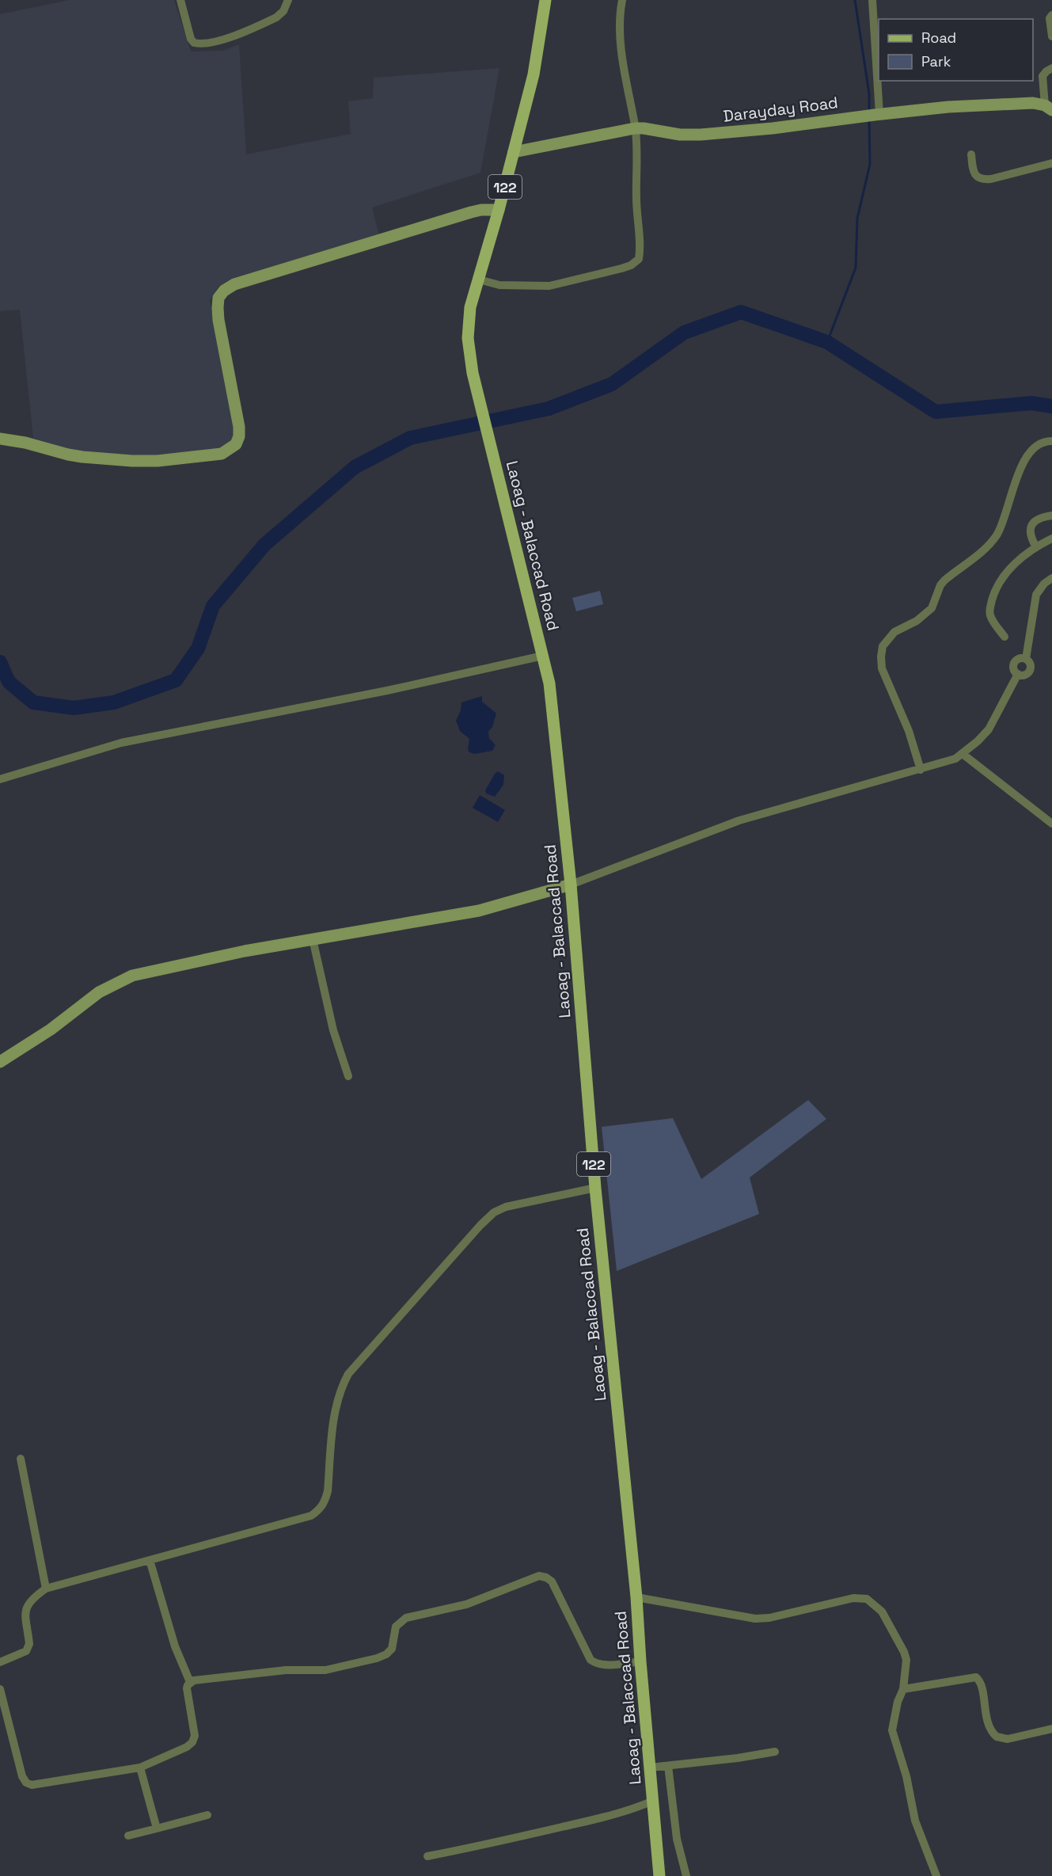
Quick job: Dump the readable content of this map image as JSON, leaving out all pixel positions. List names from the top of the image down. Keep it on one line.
{"streets":{"main road":["122","Laoag - Balaccad Road"],"street":["Darayday Road"]},"crossings":[["Darayday Road","Laoag - Balaccad Road"]],"legend":["Road","Park"]}
